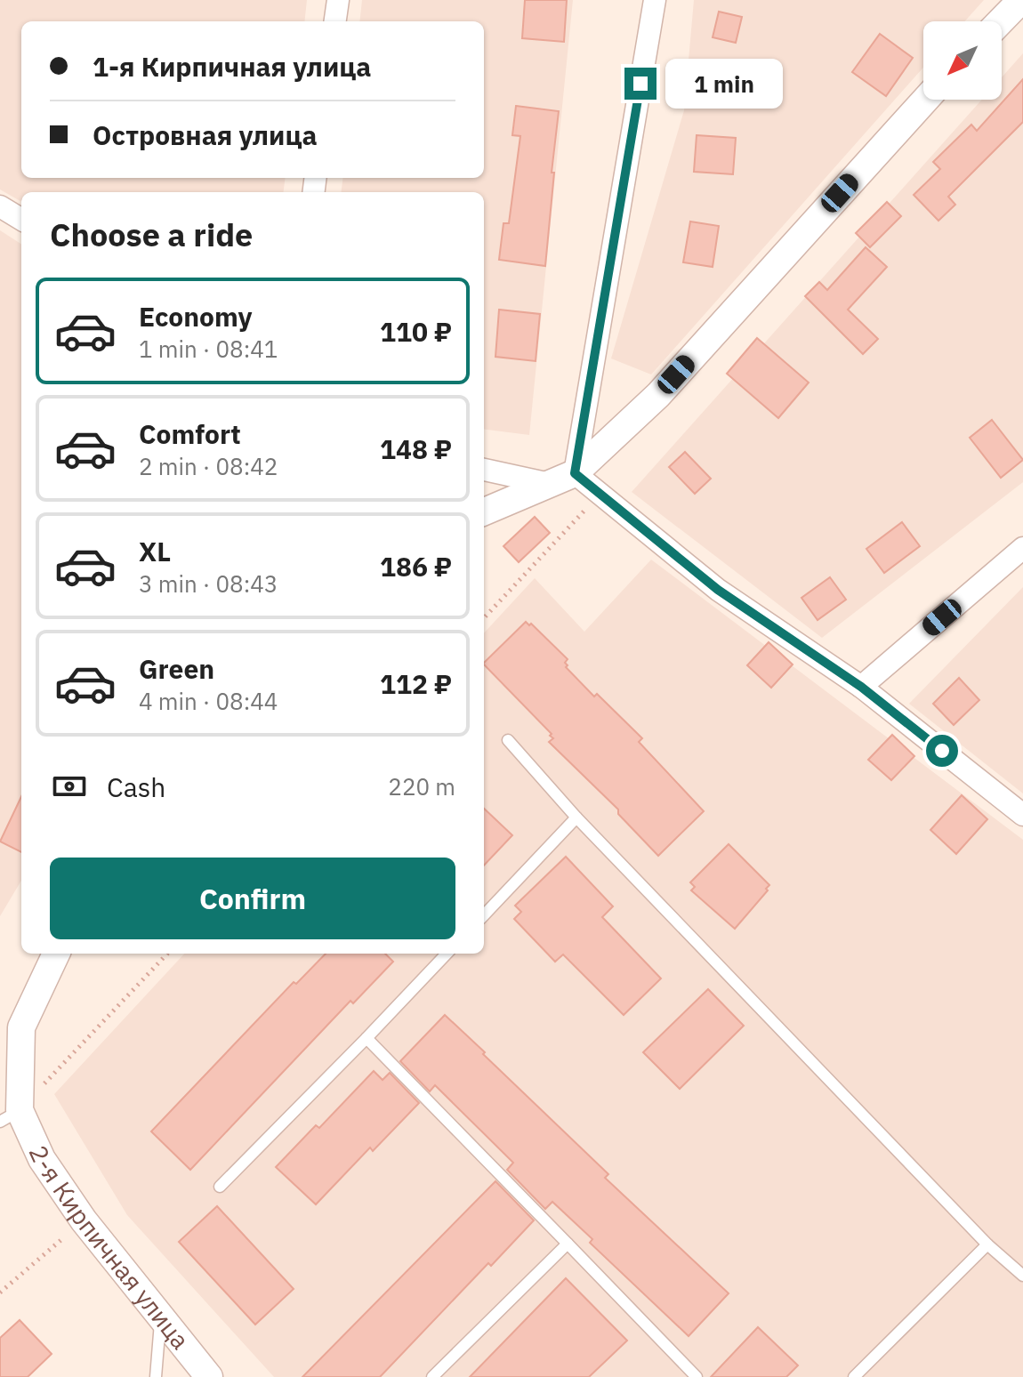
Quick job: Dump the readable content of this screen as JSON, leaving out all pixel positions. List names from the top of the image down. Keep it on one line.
{"streets":{"street":["2-я Кирпичная улица"]},"north":"bottom left","page":{"banner":["1-я Кирпичная улица","Островная улица"],"bubble":"1 min","heading":"Choose a ride","list":[{"name":"Economy","note":"1 min · 08:41","value":"110 ₽"},{"name":"Comfort","note":"2 min · 08:42","value":"148 ₽"},{"name":"XL","note":"3 min · 08:43","value":"186 ₽"},{"name":"Green","note":"4 min · 08:44","value":"112 ₽"}],"pay":["Cash","220 m"],"buttons":"Confirm"}}
